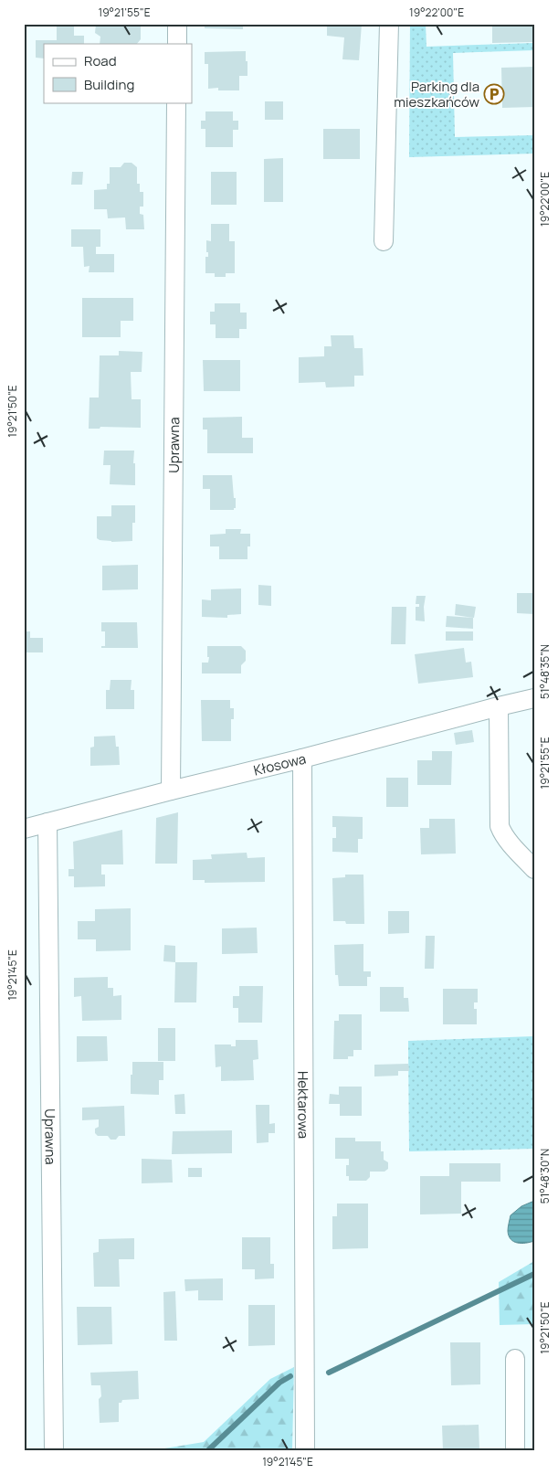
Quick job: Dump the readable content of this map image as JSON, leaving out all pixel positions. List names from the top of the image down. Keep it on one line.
{"streets":{"street":["Uprawna","Kłosowa","Hektarowa"]},"crossings":[["Uprawna","Kłosowa"],["Kłosowa","Hektarowa"]],"places":{"parking":["Parking dla mieszkańców"]},"legend":["Road","Building"],"coordinates":["19°21'55\"E","19°22'00\"E","19°21'50\"E","51°48'35\"N","19°21'45\"E","51°48'30\"N"]}
